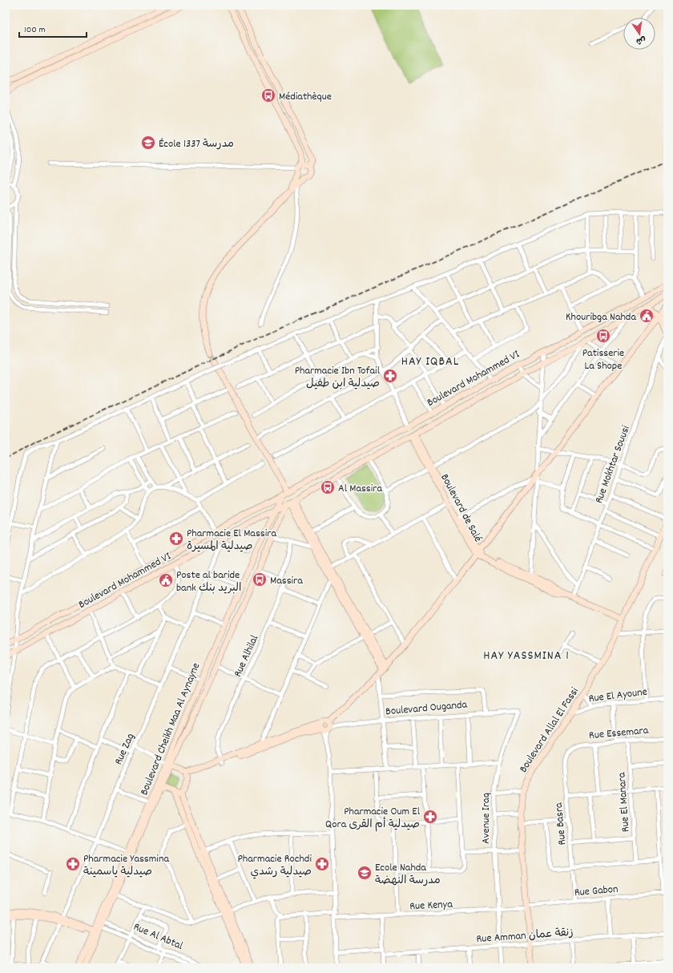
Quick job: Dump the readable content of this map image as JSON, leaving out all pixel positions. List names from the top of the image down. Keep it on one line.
{"streets":{"main road":["Boulevard Mohammed VI","Boulevard de Salé","Boulevard Ouganda","Boulevard Cheikh Maa Al Aynayne","Boulevard Allal El Fassi"],"street":["Rue Mokhtar Souusi","Rue Alhilal","Rue El Ayoune","Rue Essemara","Rue Zag","Rue El Manara","Avenue Iraq","Rue Basra","Rue Gabon","Rue Kenya","Rue Amman زنقة عمان","Rue Al Abtal"]},"crossings":[["Boulevard Mohammed VI","Boulevard de Salé"],["Boulevard Mohammed VI","Boulevard Cheikh Maa Al Aynayne"],["Boulevard Mohammed VI","Rue Zag"],["Rue Mokhtar Souusi","Boulevard de Salé"],["Boulevard de Salé","Boulevard Allal El Fassi"],["Rue Alhilal","Boulevard Ouganda"],["Rue El Ayoune","Boulevard Allal El Fassi"],["Boulevard Ouganda","Avenue Iraq"],["Boulevard Cheikh Maa Al Aynayne","Rue Al Abtal"],["Boulevard Allal El Fassi","Rue Gabon"],["Boulevard Allal El Fassi","Rue Kenya"],["Boulevard Allal El Fassi","Rue Amman زنقة عمان"],["Rue Essemara","Rue El Manara"],["Rue Essemara","Rue Basra"],["Avenue Iraq","Rue Kenya"],["Avenue Iraq","Rue Amman زنقة عمان"],["Rue Basra","Rue Gabon"],["Rue Gabon","Rue Kenya"]],"districts":["HAY IQBAL","HAY YASSMINA 1"],"places":{"bus stop":["Médiathèque","Patisserie La Shope","Al Massira","Massira"],"school or university":["École مدرسة 1337","Ecole Nahda مدرسة النهضة"],"public building":["Khouribga Nahda","Poste al baride bank البريد بنك"],"pharmacy":["Pharmacie Ibn Tofail صيدلية ابن طفيل","Pharmacie El Massira صيدلية المسيرة","Pharmacie Oum El Qora صيدلية أم القرى","Pharmacie Yassmina صيدلية ياسمينة","Pharmacie Rochdi صيدلية رشدي"]},"scale_bar":"100 m","north":"bottom"}
